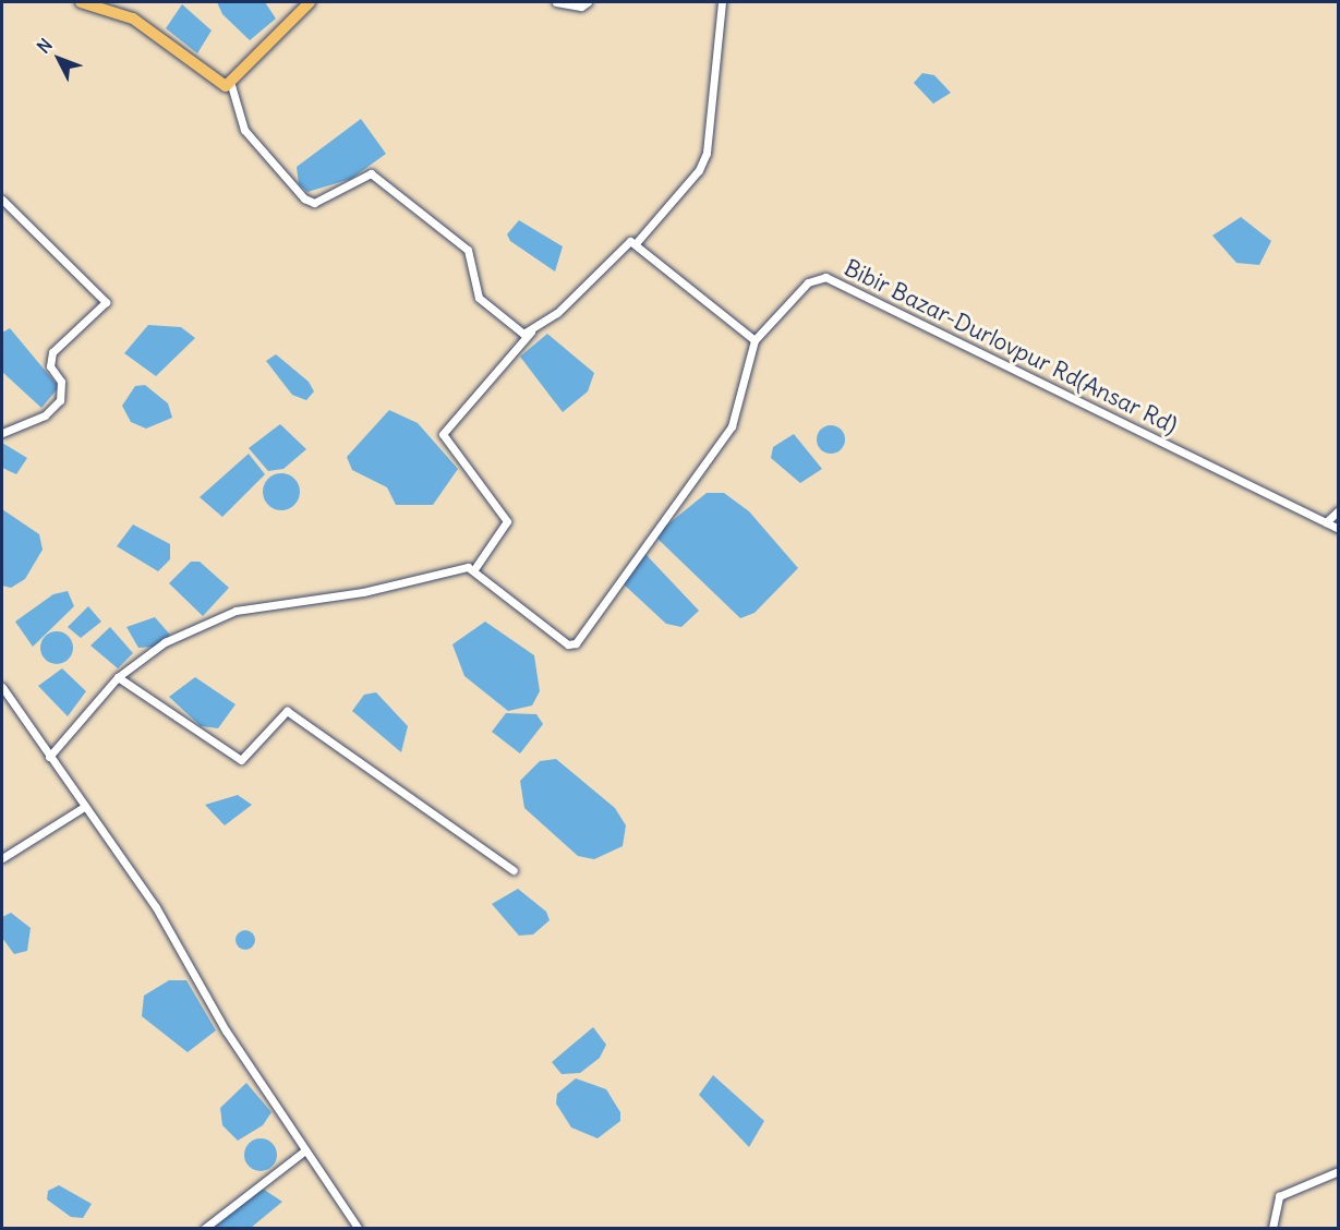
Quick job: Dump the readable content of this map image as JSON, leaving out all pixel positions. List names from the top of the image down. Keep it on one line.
{"streets":{"street":["Bibir Bazar-Durlovpur Rd(Ansar Rd)"]},"north":"top left"}
